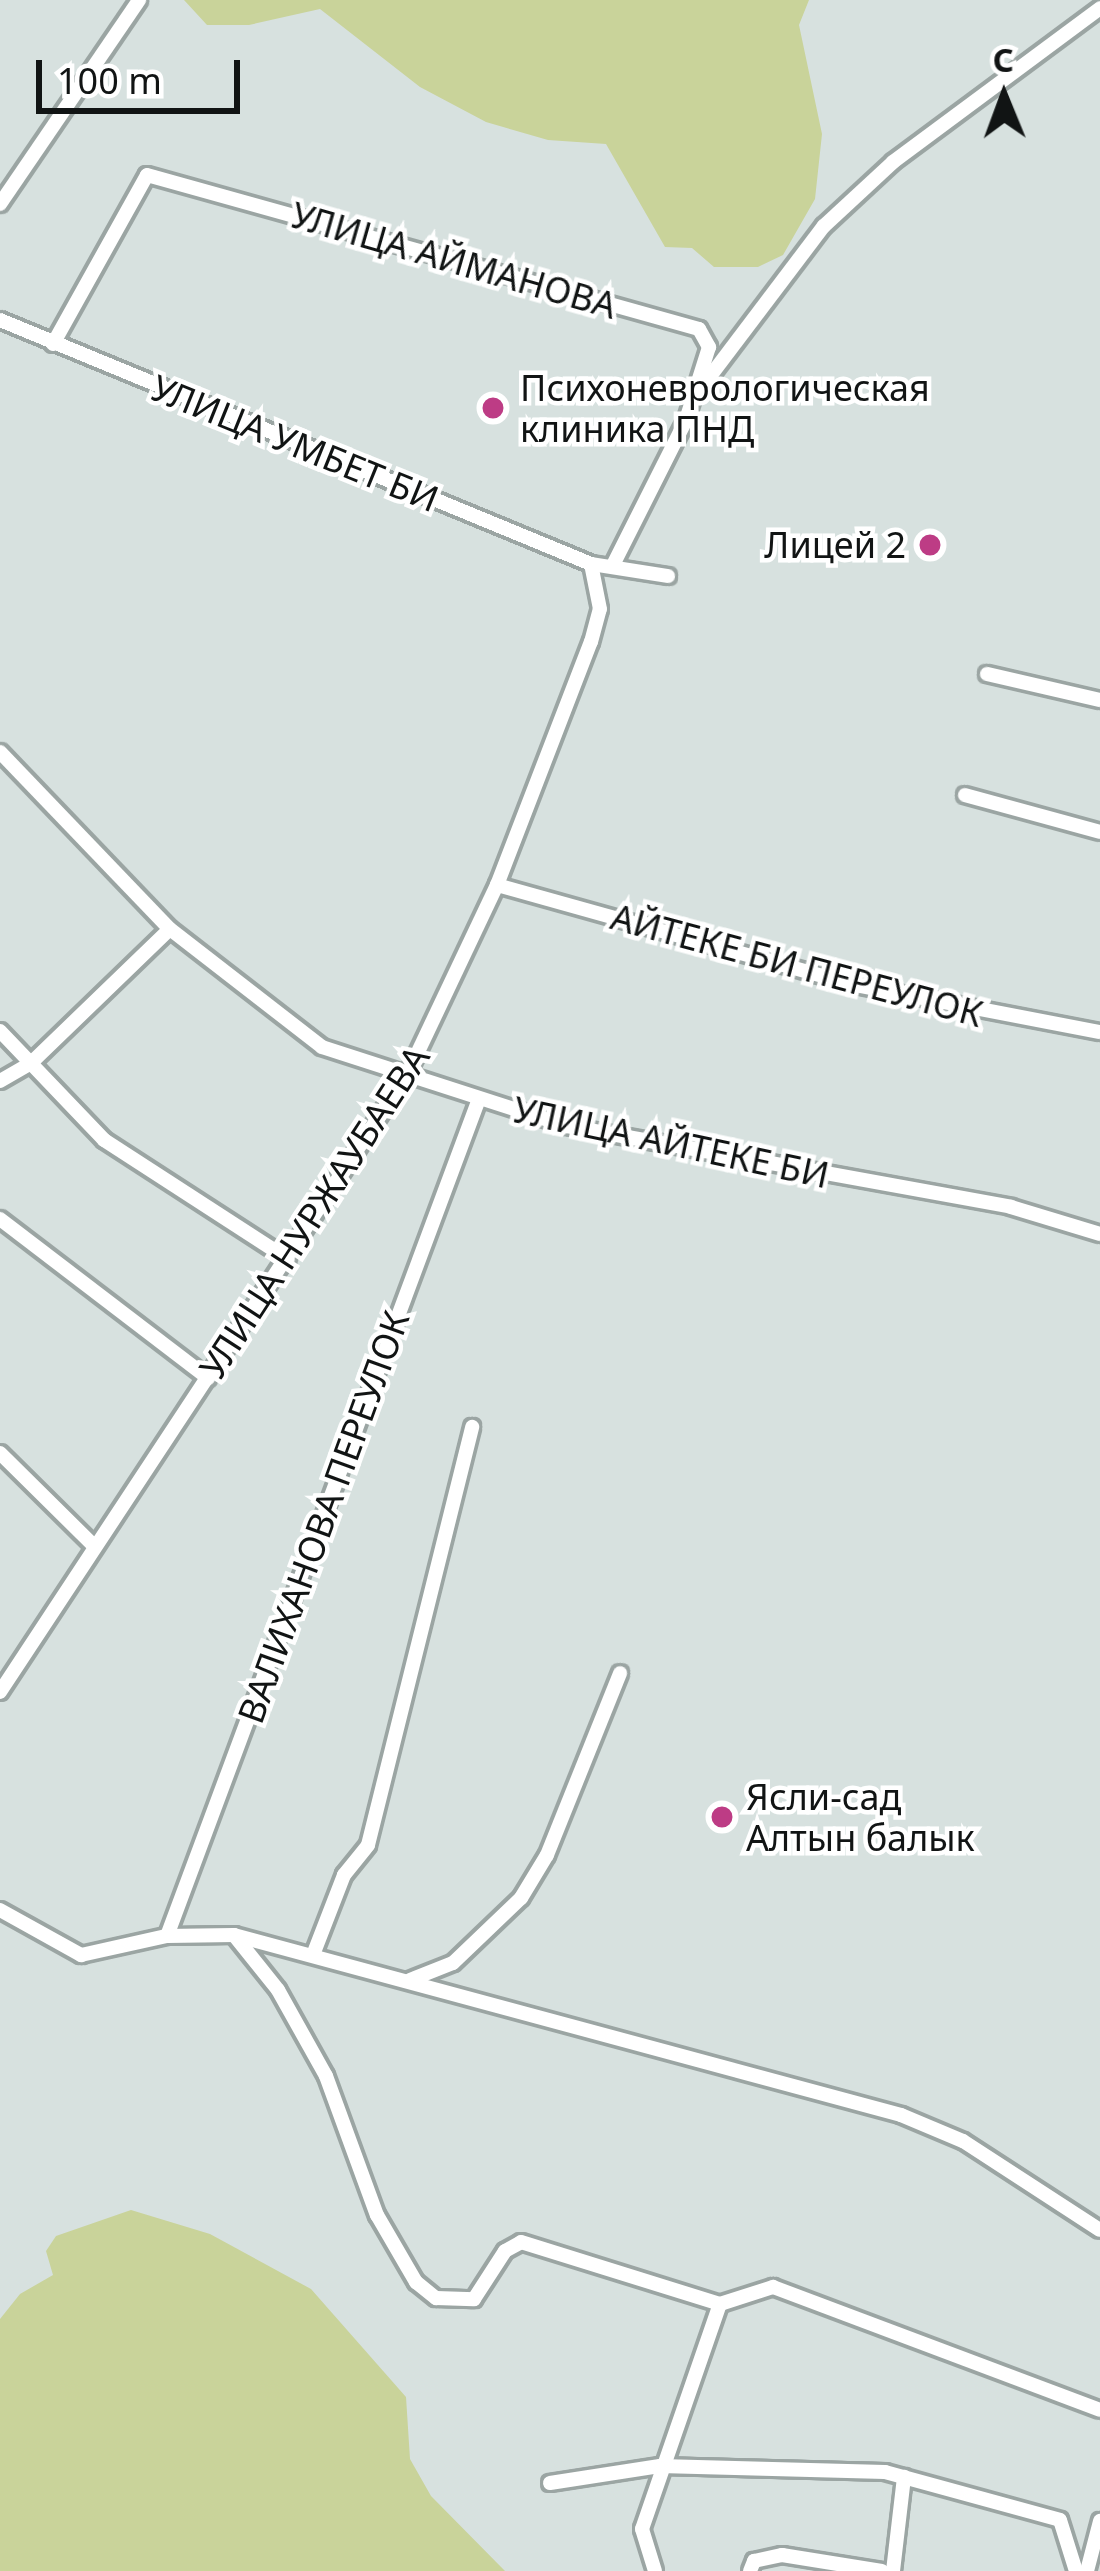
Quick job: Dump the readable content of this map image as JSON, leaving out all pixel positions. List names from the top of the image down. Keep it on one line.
{"streets":{"street":["УЛИЦА АЙМАНОВА","УЛИЦА УМБЕТ БИ","АЙТЕКЕ БИ ПЕРЕУЛОК","УЛИЦА АЙТЕКЕ БИ","УЛИЦА НУРЖАУБАЕВА","ВАЛИХАНОВА ПЕРЕУЛОК"]},"crossings":[["УЛИЦА АЙМАНОВА","УЛИЦА УМБЕТ БИ"],["УЛИЦА УМБЕТ БИ","УЛИЦА НУРЖАУБАЕВА"],["АЙТЕКЕ БИ ПЕРЕУЛОК","УЛИЦА НУРЖАУБАЕВА"],["УЛИЦА АЙТЕКЕ БИ","УЛИЦА НУРЖАУБАЕВА"],["УЛИЦА АЙТЕКЕ БИ","ВАЛИХАНОВА ПЕРЕУЛОК"]],"places":["Психоневрологическая клиника ПНД","Лицей 2","Ясли-сад Алтын балык"],"scale_bar":"100 m","north":"top"}
